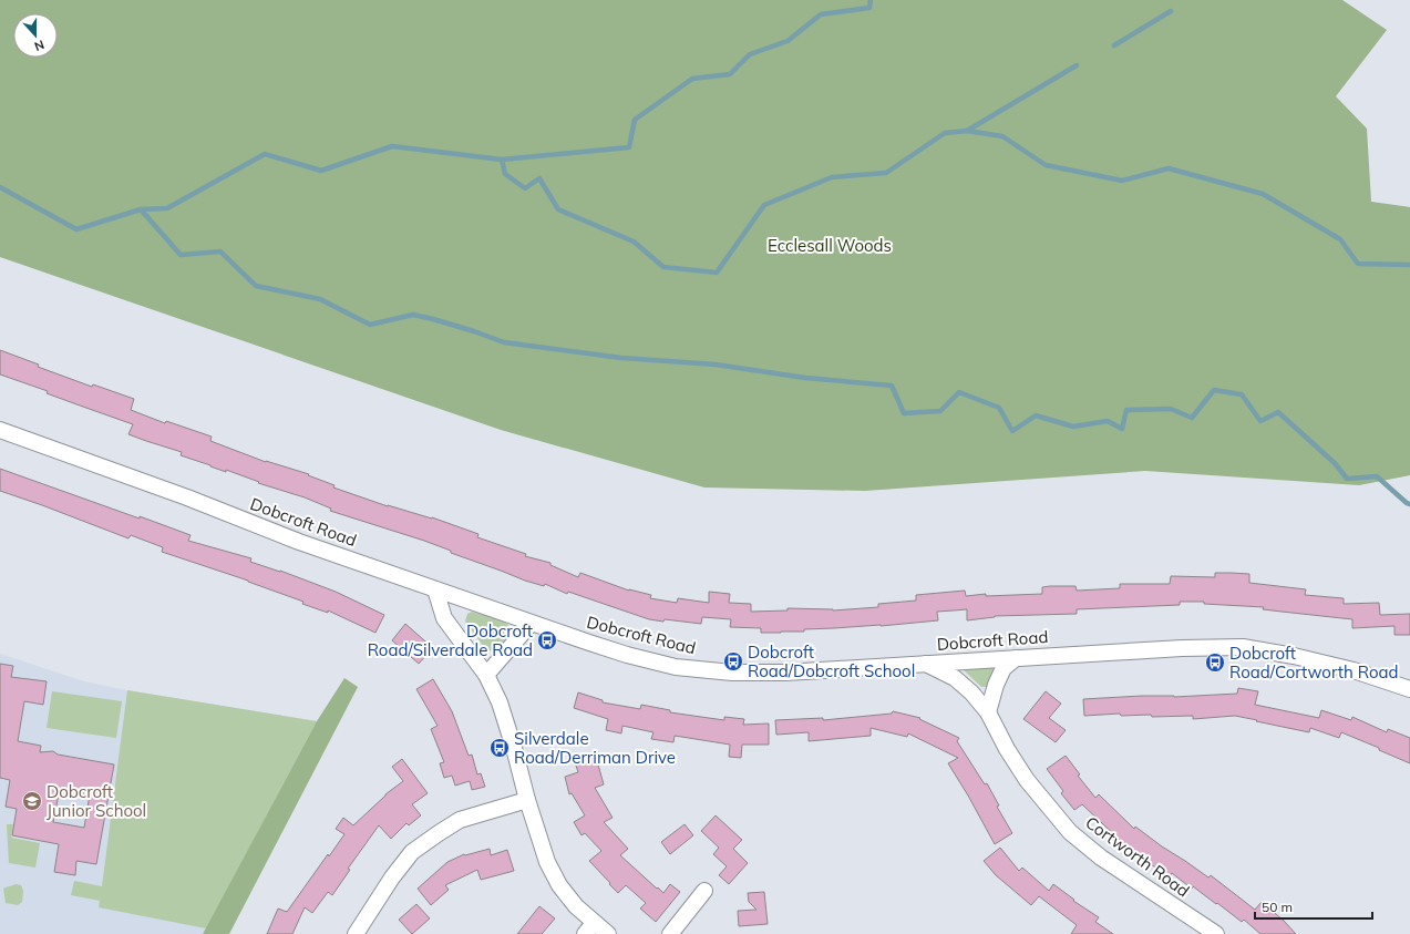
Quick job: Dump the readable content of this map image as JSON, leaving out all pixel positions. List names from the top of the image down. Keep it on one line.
{"streets":{"street":["Dobcroft Road","Cortworth Road"]},"crossings":[["Dobcroft Road","Cortworth Road"]],"parks":["Ecclesall Woods"],"places":{"bus stop":["Dobcroft Road/Silverdale Road","Dobcroft Road/Dobcroft School","Dobcroft Road/Cortworth Road","Silverdale Road/Derriman Drive"],"school or university":["Dobcroft Junior School"]},"scale_bar":"50 m","north":"bottom"}
